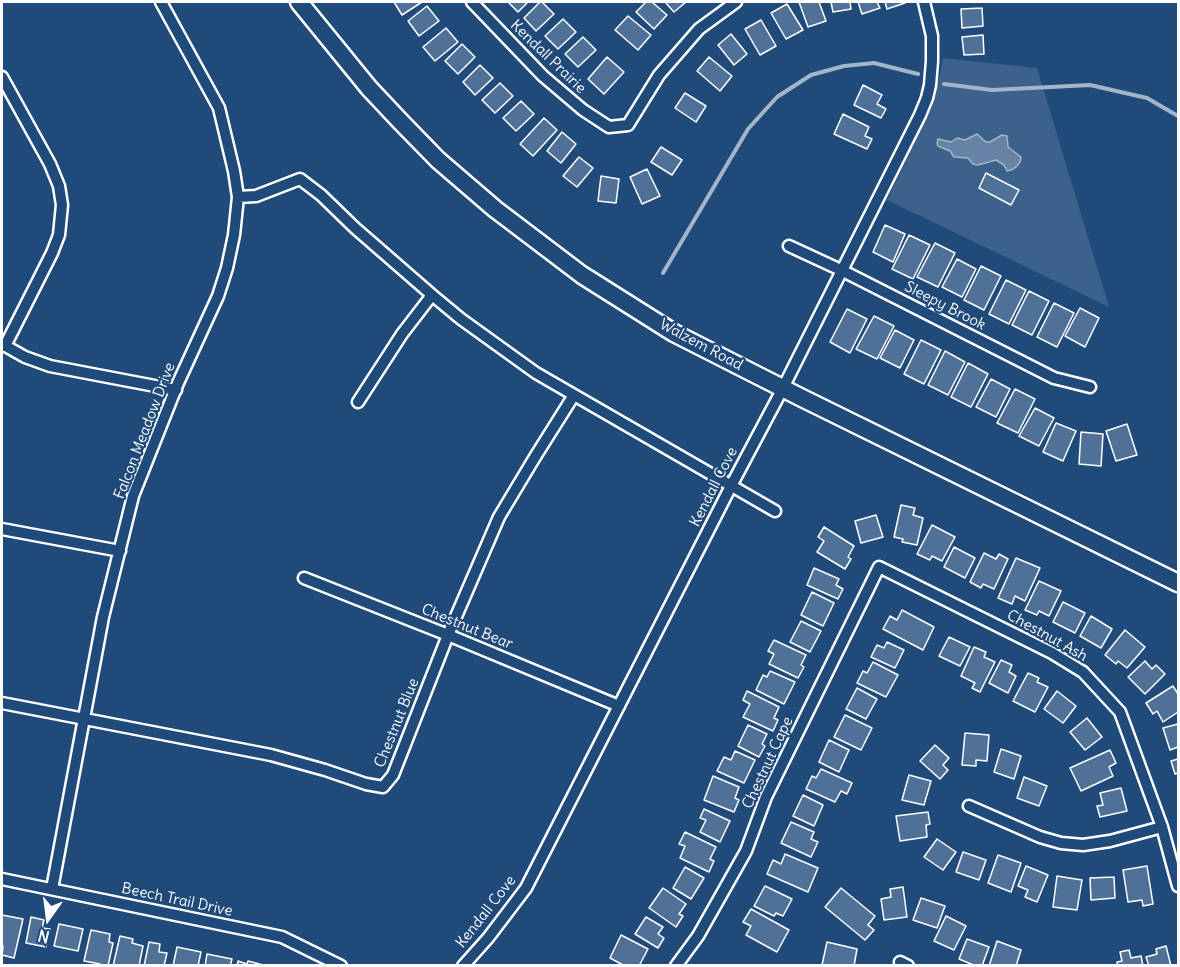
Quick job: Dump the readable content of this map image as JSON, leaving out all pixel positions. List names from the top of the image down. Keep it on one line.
{"streets":{"street":["Kendall Prairie","Sleepy Brook","Walzem Road","Falcon Meadow Drive","Kendall Cove","Chestnut Bear","Chestnut Ash","Chestnut Blue","Chestnut Cape","Beech Trail Drive"]},"crossings":[["Sleepy Brook","Kendall Cove"],["Walzem Road","Kendall Cove"],["Falcon Meadow Drive","Chestnut Blue"],["Falcon Meadow Drive","Beech Trail Drive"],["Kendall Cove","Chestnut Bear"],["Chestnut Bear","Chestnut Blue"],["Chestnut Ash","Chestnut Cape"]],"north":"bottom"}
